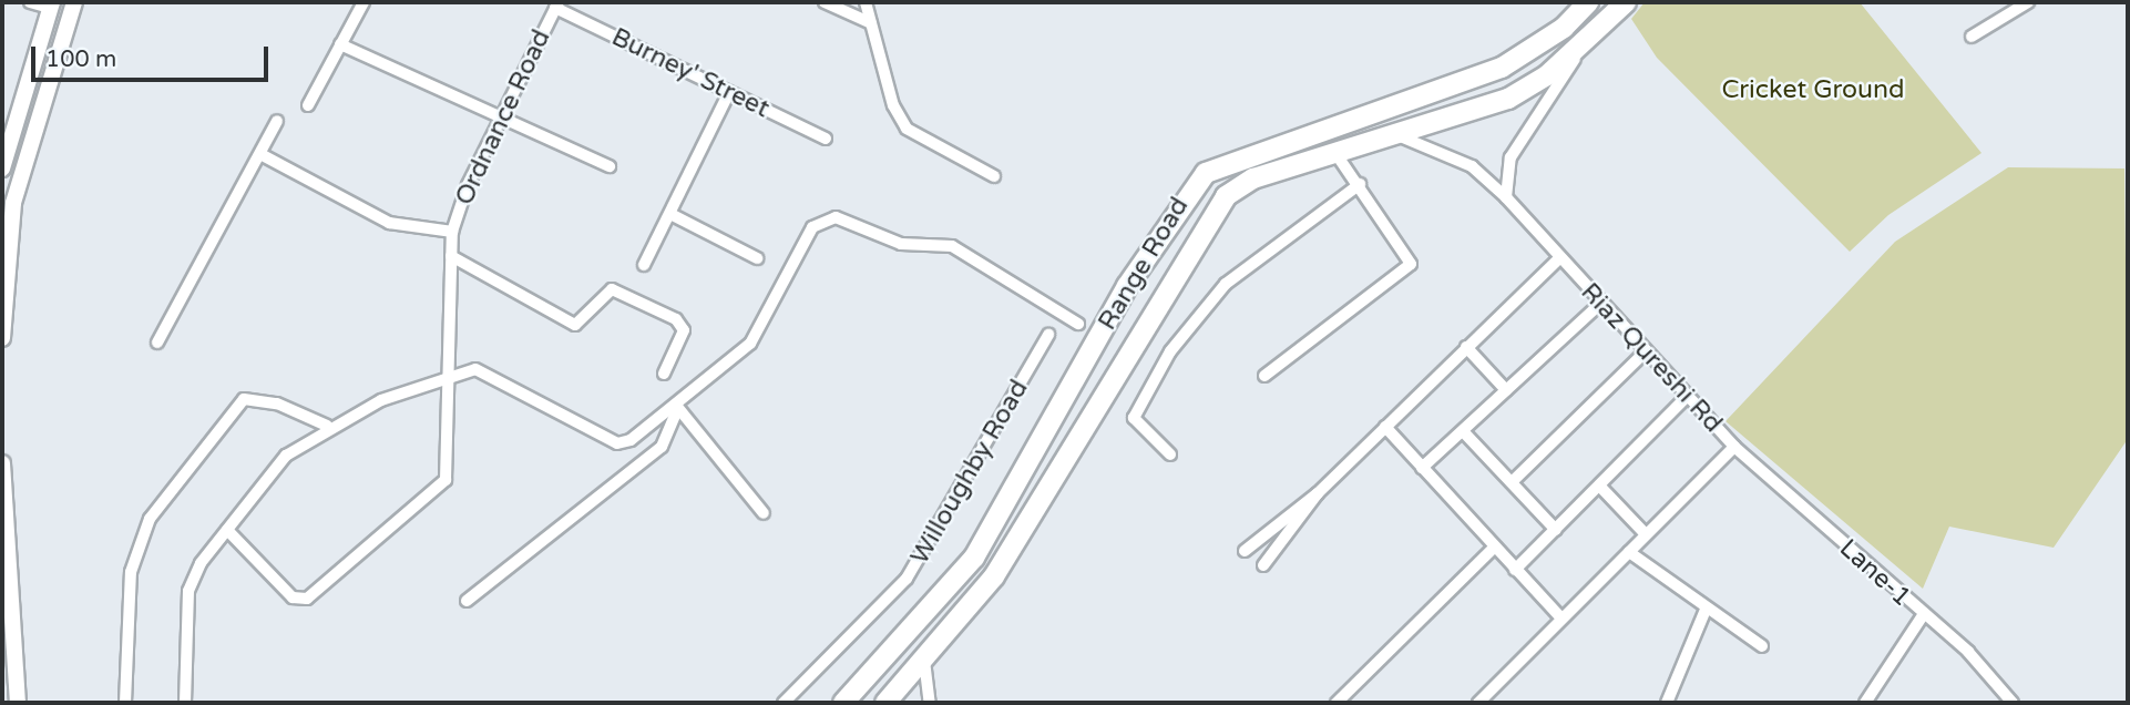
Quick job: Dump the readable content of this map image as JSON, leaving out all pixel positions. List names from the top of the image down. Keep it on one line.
{"streets":{"main road":["Range Road"],"street":["Burney' Street","Ordnance Road","Riaz Qureshi Rd","Willoughby Road","Lane-1"]},"crossings":[["Burney' Street","Ordnance Road"],["Riaz Qureshi Rd","Lane-1"]],"parks":["Cricket Ground"],"scale_bar":"100 m"}
